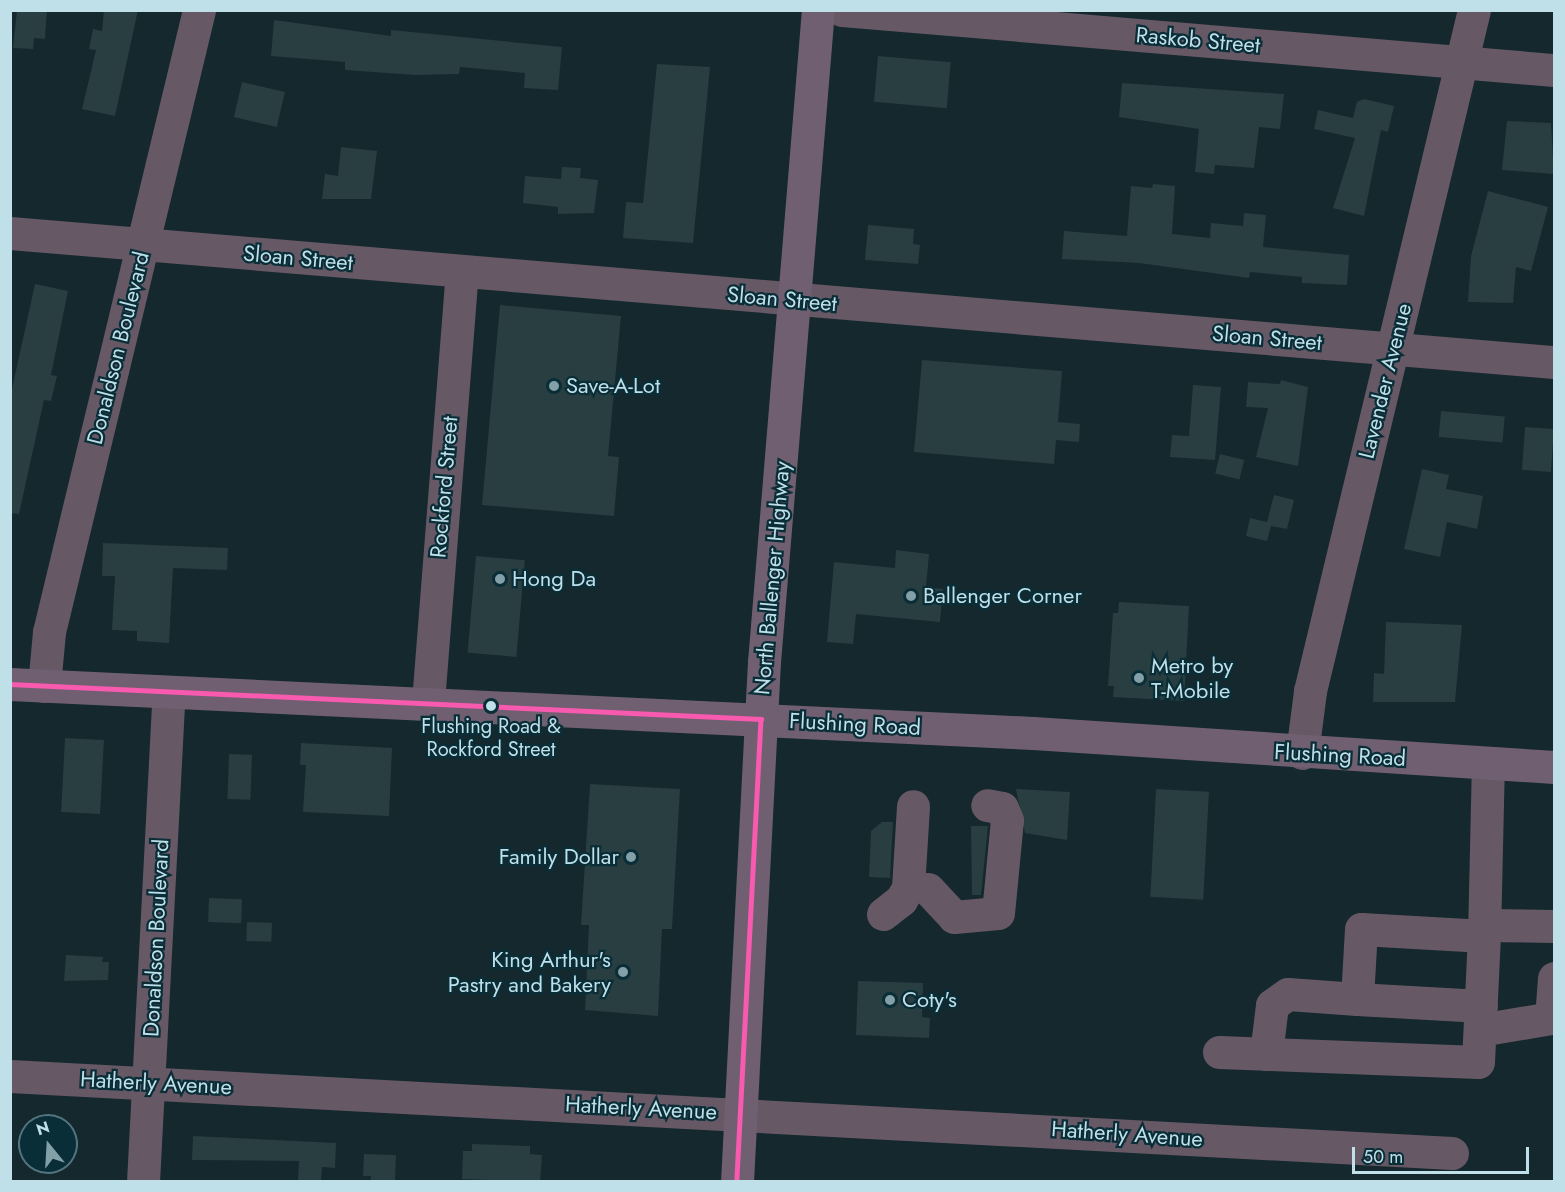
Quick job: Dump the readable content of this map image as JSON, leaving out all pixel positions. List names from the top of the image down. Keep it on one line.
{"streets":{"main road":["North Ballenger Highway","Flushing Road"],"street":["Raskob Street","Sloan Street","Donaldson Boulevard","Lavender Avenue","Rockford Street","Hatherly Avenue"]},"crossings":[["Raskob Street","Lavender Avenue"],["Sloan Street","Donaldson Boulevard"],["Sloan Street","Lavender Avenue"],["Sloan Street","Rockford Street"],["Sloan Street","North Ballenger Highway"],["Donaldson Boulevard","Flushing Road"],["Donaldson Boulevard","Hatherly Avenue"],["Lavender Avenue","Flushing Road"],["Rockford Street","Flushing Road"],["North Ballenger Highway","Flushing Road"],["North Ballenger Highway","Hatherly Avenue"]],"places":["Save-A-Lot","Hong Da","Ballenger Corner","Metro by T-Mobile","Flushing Road & Rockford Street","Family Dollar","King Arthur's Pastry and Bakery","Coty's"],"scale_bar":"50 m","north":"top"}
